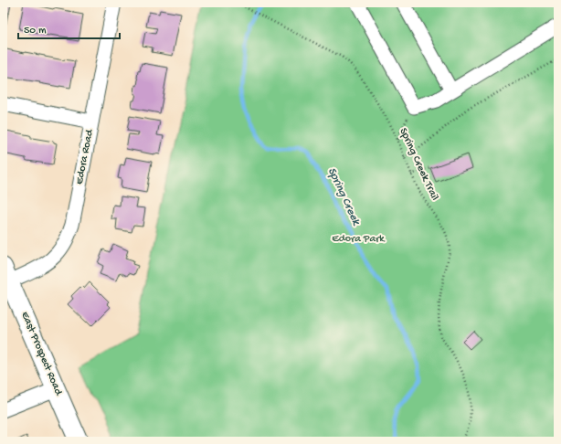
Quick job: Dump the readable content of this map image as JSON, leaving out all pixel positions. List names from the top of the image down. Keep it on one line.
{"streets":{"main road":["East Prospect Road"],"street":["Edora Road"],"path":["Spring Creek Trail"]},"crossings":[["Edora Road","East Prospect Road"]],"water":["Spring Creek"],"parks":["Edora Park"],"scale_bar":"50 m"}
